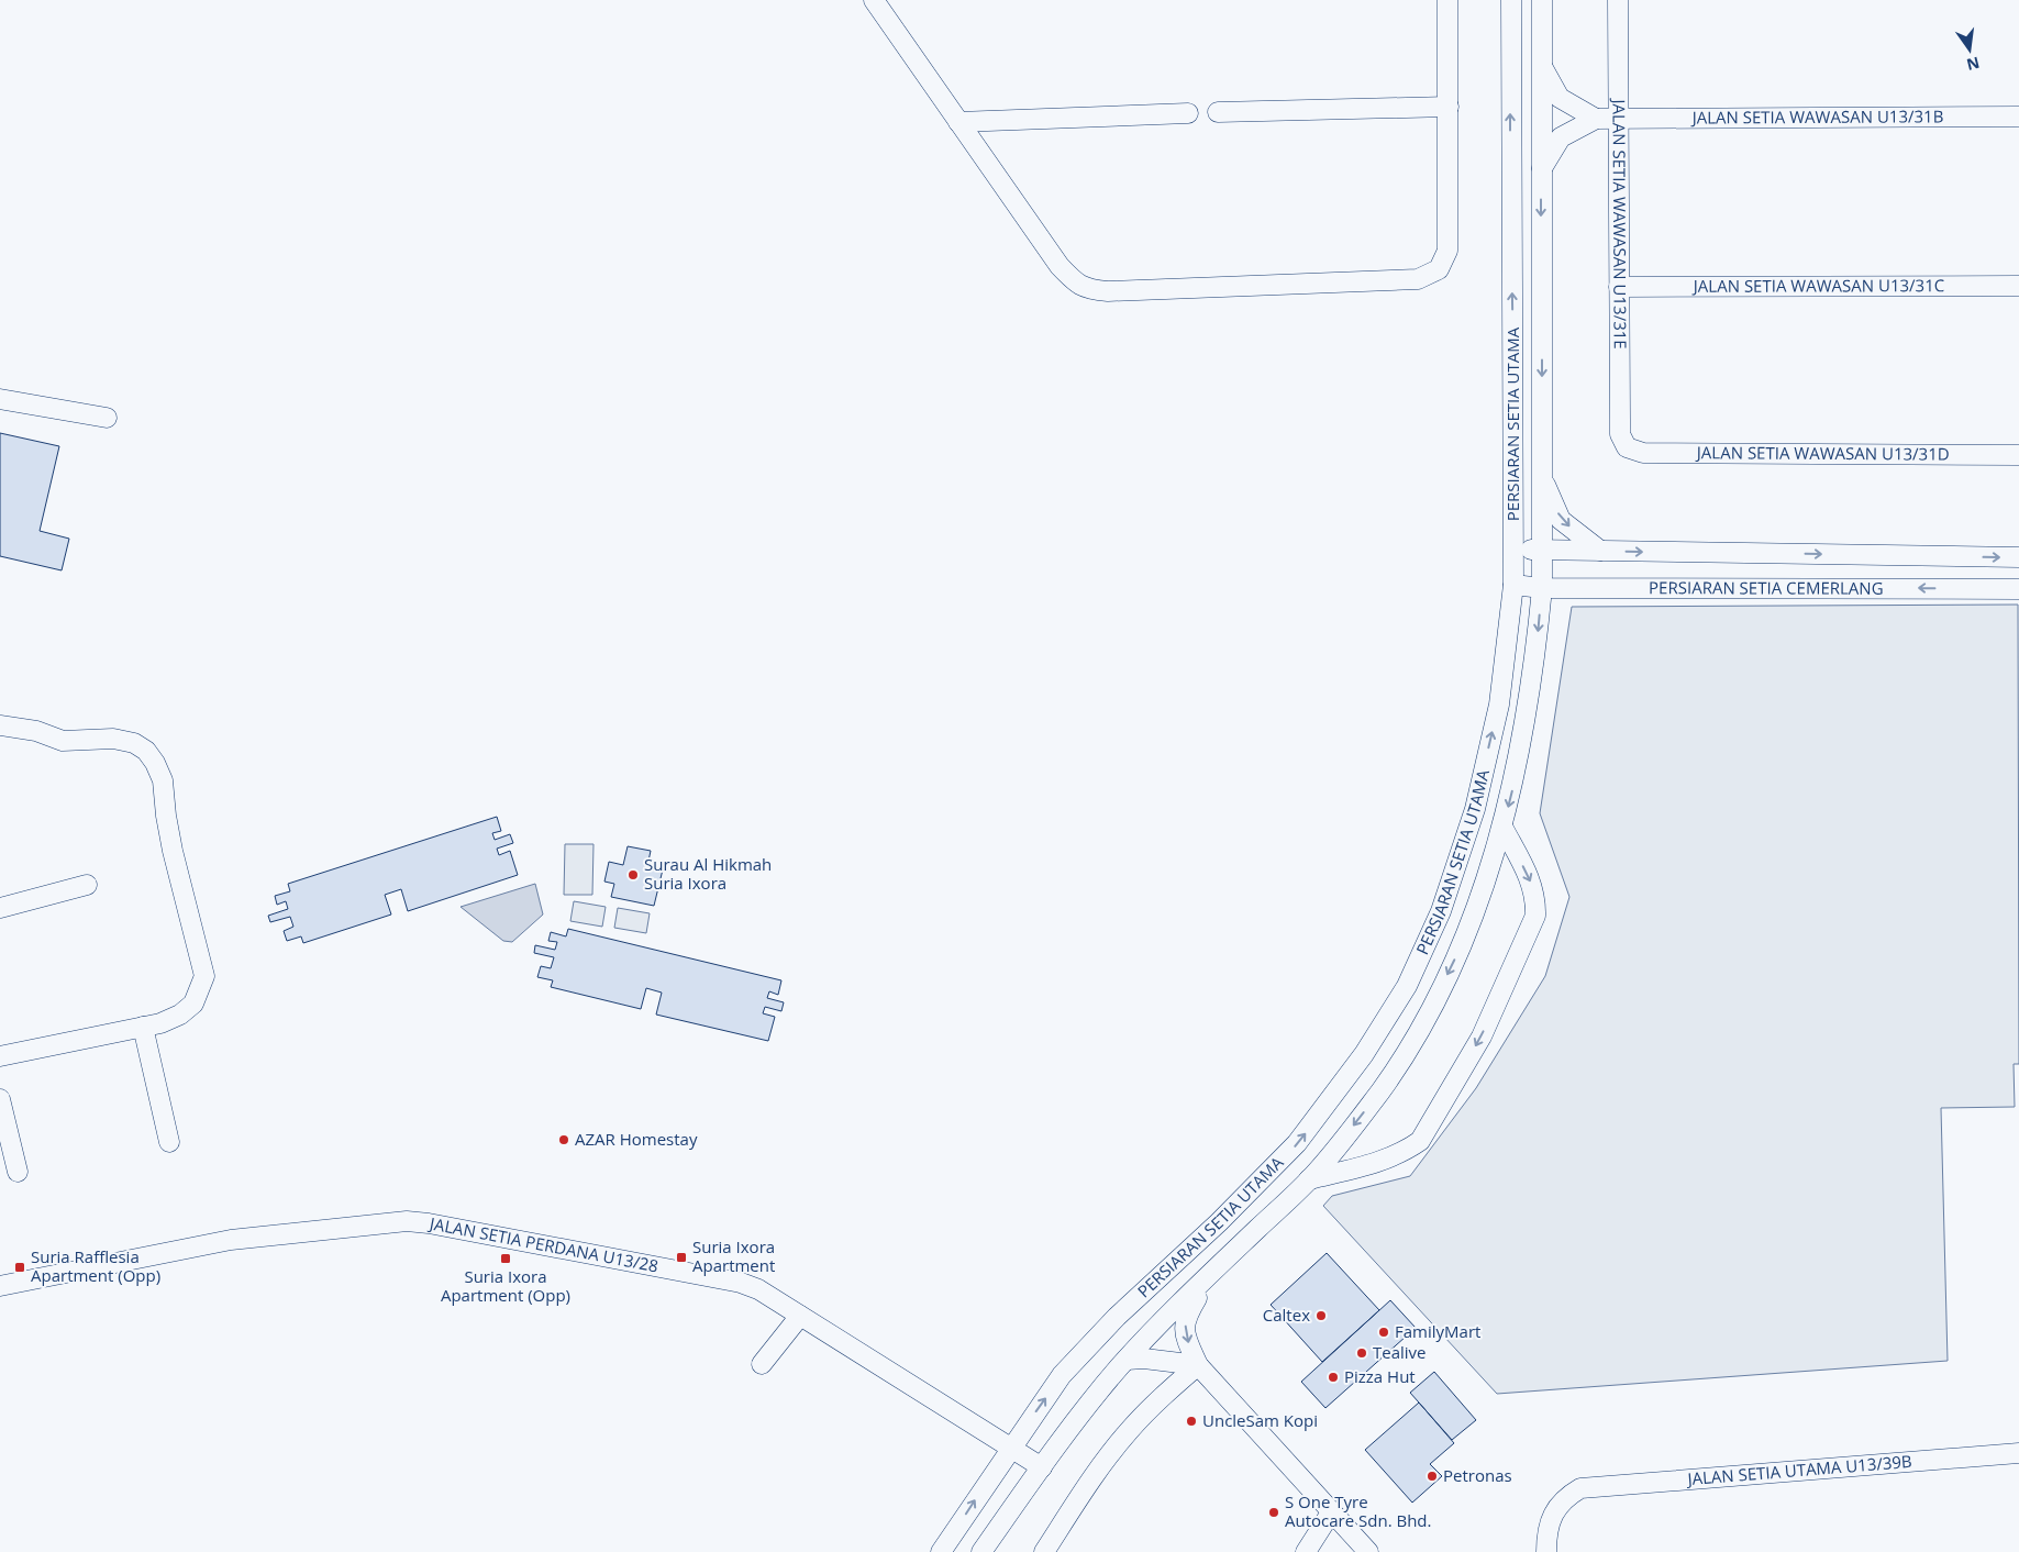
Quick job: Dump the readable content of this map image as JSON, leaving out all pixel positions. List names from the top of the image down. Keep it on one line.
{"streets":{"street":["JALAN SETIA WAWASAN U13/31B","JALAN SETIA WAWASAN U13/31E","JALAN SETIA WAWASAN U13/31C","PERSIARAN SETIA UTAMA","JALAN SETIA WAWASAN U13/31D","PERSIARAN SETIA CEMERLANG","JALAN SETIA PERDANA U13/28","JALAN SETIA UTAMA U13/39B"]},"crossings":[["JALAN SETIA WAWASAN U13/31B","JALAN SETIA WAWASAN U13/31E"],["JALAN SETIA WAWASAN U13/31E","JALAN SETIA WAWASAN U13/31C"],["JALAN SETIA WAWASAN U13/31E","JALAN SETIA WAWASAN U13/31D"],["PERSIARAN SETIA UTAMA","PERSIARAN SETIA CEMERLANG"],["PERSIARAN SETIA UTAMA","JALAN SETIA PERDANA U13/28"]],"places":{"other":["Surau Al Hikmah Suria Ixora","AZAR Homestay","Caltex","FamilyMart","Tealive","Pizza Hut","UncleSam Kopi","Petronas","S One Tyre Autocare Sdn. Bhd."],"transit":["Suria Ixora Apartment","Suria Ixora Apartment (Opp)","Suria Rafflesia Apartment (Opp)"]},"north":"bottom"}
